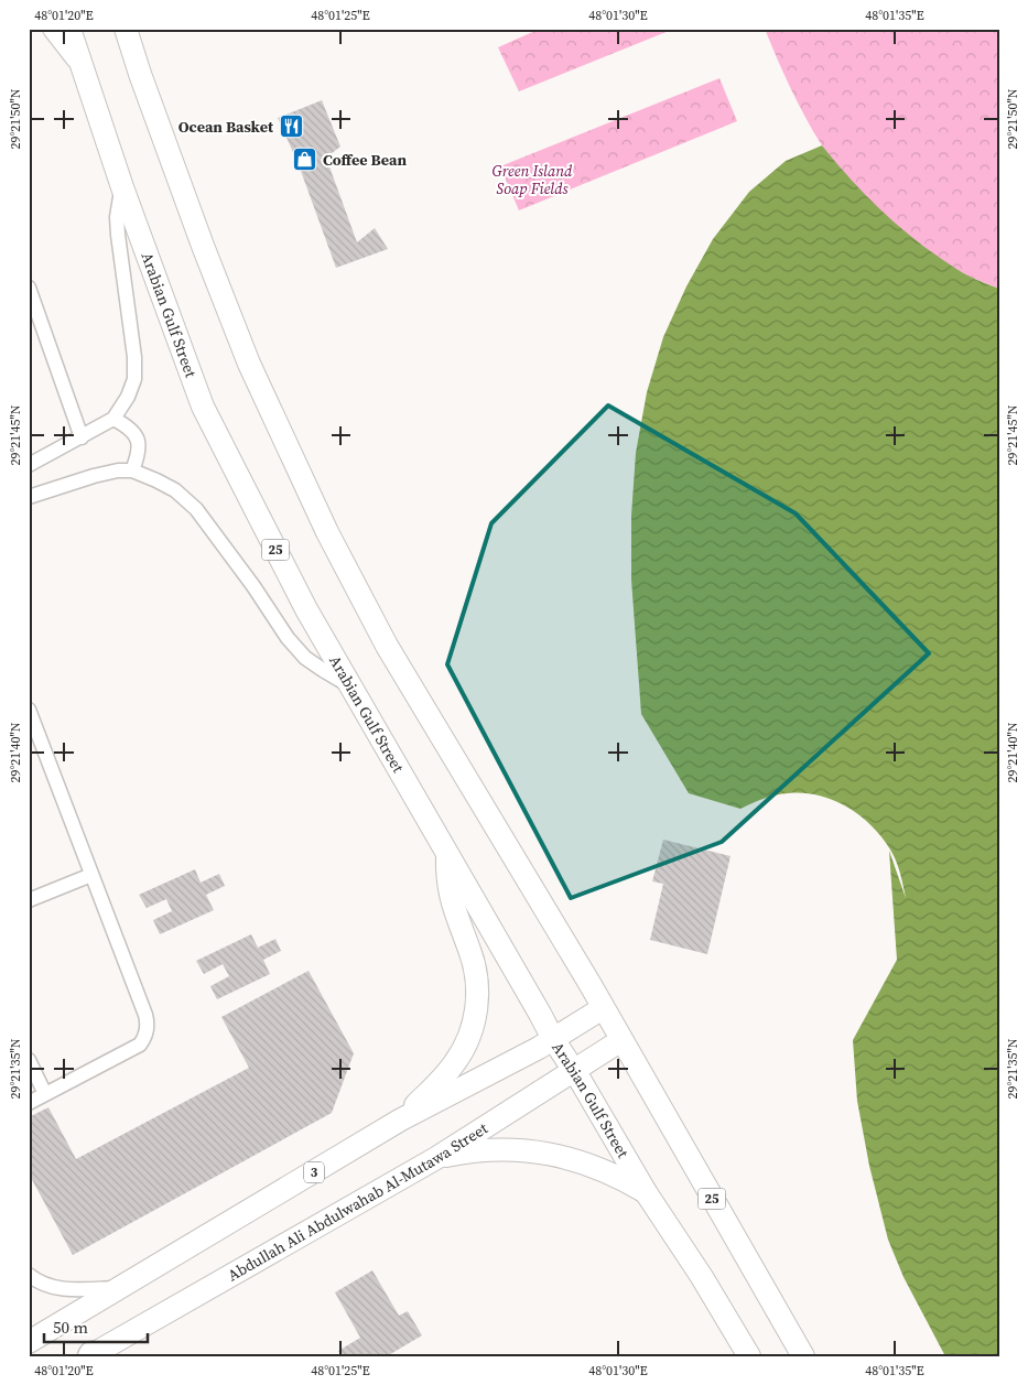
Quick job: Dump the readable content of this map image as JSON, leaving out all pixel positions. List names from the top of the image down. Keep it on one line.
{"streets":{"main road":["Arabian Gulf Street","25","3","Abdullah Ali Abdulwahab Al-Mutawa Street"]},"crossings":[["Arabian Gulf Street","3"],["Arabian Gulf Street","Abdullah Ali Abdulwahab Al-Mutawa Street"],["25","3"],["25","Abdullah Ali Abdulwahab Al-Mutawa Street"]],"parks":["Green Island Soap Fields"],"places":{"restaurant":["Ocean Basket"],"shop":["Coffee Bean"]},"scale_bar":"50 m","coordinates":["48°01'20\"E","48°01'25\"E","48°01'30\"E","48°01'35\"E","29°21'50\"N","29°21'45\"N","29°21'40\"N","29°21'35\"N"]}
